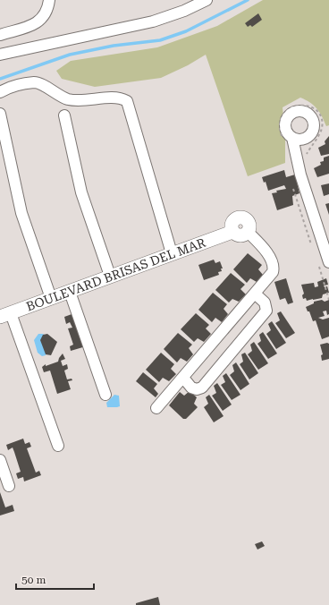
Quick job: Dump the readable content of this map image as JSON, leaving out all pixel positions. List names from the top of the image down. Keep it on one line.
{"streets":{"street":["BOULEVARD BRISAS DEL MAR"]},"scale_bar":"50 m"}
